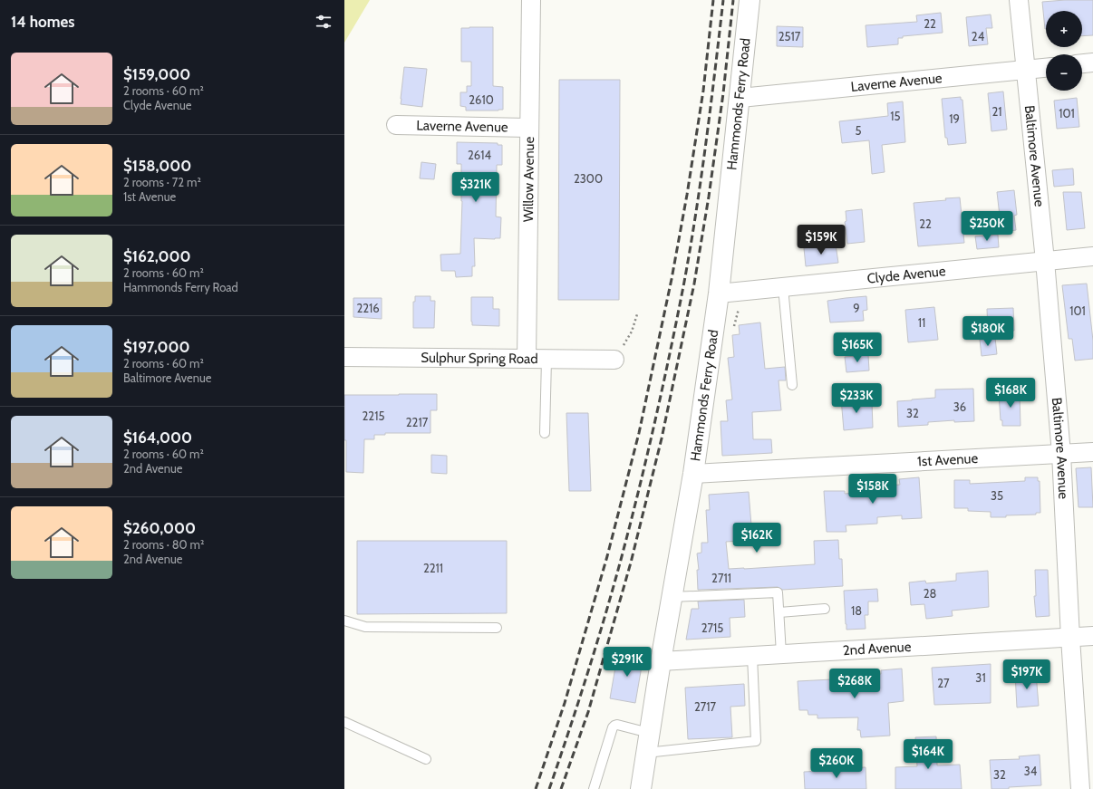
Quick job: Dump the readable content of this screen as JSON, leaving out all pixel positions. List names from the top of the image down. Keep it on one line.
{"streets":{"street":["Laverne Avenue","Hammonds Ferry Road","Baltimore Avenue","Willow Avenue","Clyde Avenue","Sulphur Spring Road","1st Avenue","2nd Avenue"]},"crossings":[["Laverne Avenue","Hammonds Ferry Road"],["Laverne Avenue","Baltimore Avenue"],["Laverne Avenue","Willow Avenue"],["Hammonds Ferry Road","Clyde Avenue"],["Hammonds Ferry Road","1st Avenue"],["Hammonds Ferry Road","2nd Avenue"],["Baltimore Avenue","Clyde Avenue"],["Baltimore Avenue","1st Avenue"],["Baltimore Avenue","2nd Avenue"],["Willow Avenue","Sulphur Spring Road"]],"house_numbers":["22","2517","24","2610","21","101","15","19","5","2614","2300","22","2216","9","101","11","36","32","2215","2217","35","2211","2711","28","18","2715","31","27","2717","34","32"],"page":{"heading":"14 homes","map_buttons":["+","−"],"list":[{"name":"$159,000","note":"2 rooms · 60 m² · Clyde Avenue"},{"name":"$158,000","note":"2 rooms · 72 m² · 1st Avenue"},{"name":"$162,000","note":"2 rooms · 60 m² · Hammonds Ferry Road"},{"name":"$197,000","note":"2 rooms · 60 m² · Baltimore Avenue"},{"name":"$164,000","note":"2 rooms · 60 m² · 2nd Avenue"},{"name":"$260,000","note":"2 rooms · 80 m² · 2nd Avenue"}],"price":["$321K","$250K","$159K","$180K","$165K","$168K","$233K","$158K","$162K","$291K","$197K","$268K","$164K","$260K"]}}
